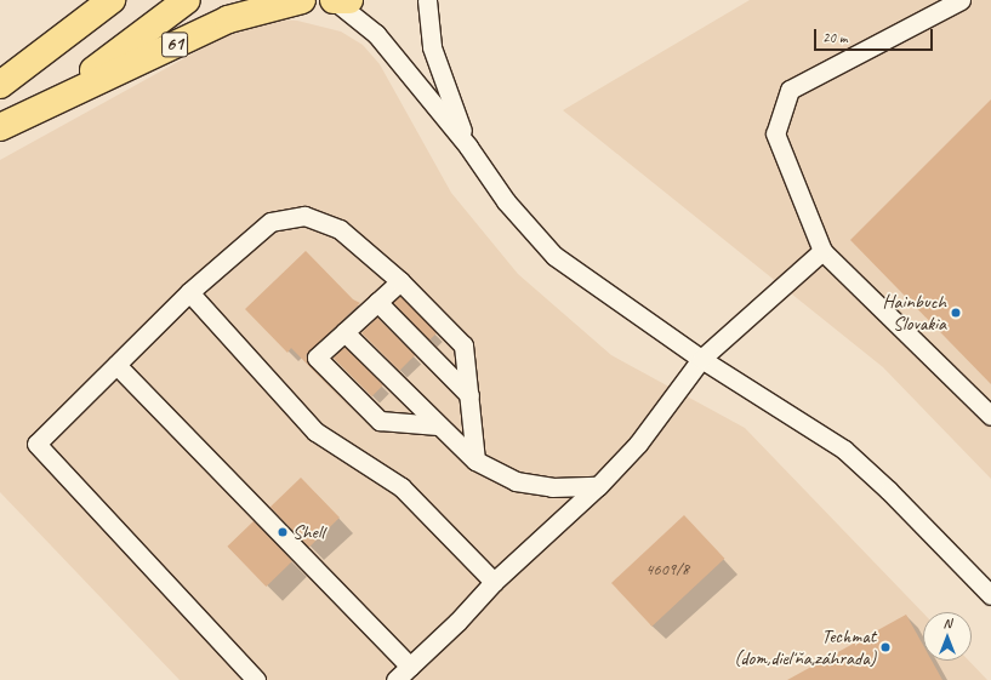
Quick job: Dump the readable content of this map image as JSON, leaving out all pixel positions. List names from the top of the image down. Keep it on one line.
{"streets":{"main road":["61"]},"places":["Hainbuch Slovakia","Shell","Techmat (dom,dieľňa,záhrada)"],"house_numbers":["4609/8"],"scale_bar":"20 m","north":"top"}
